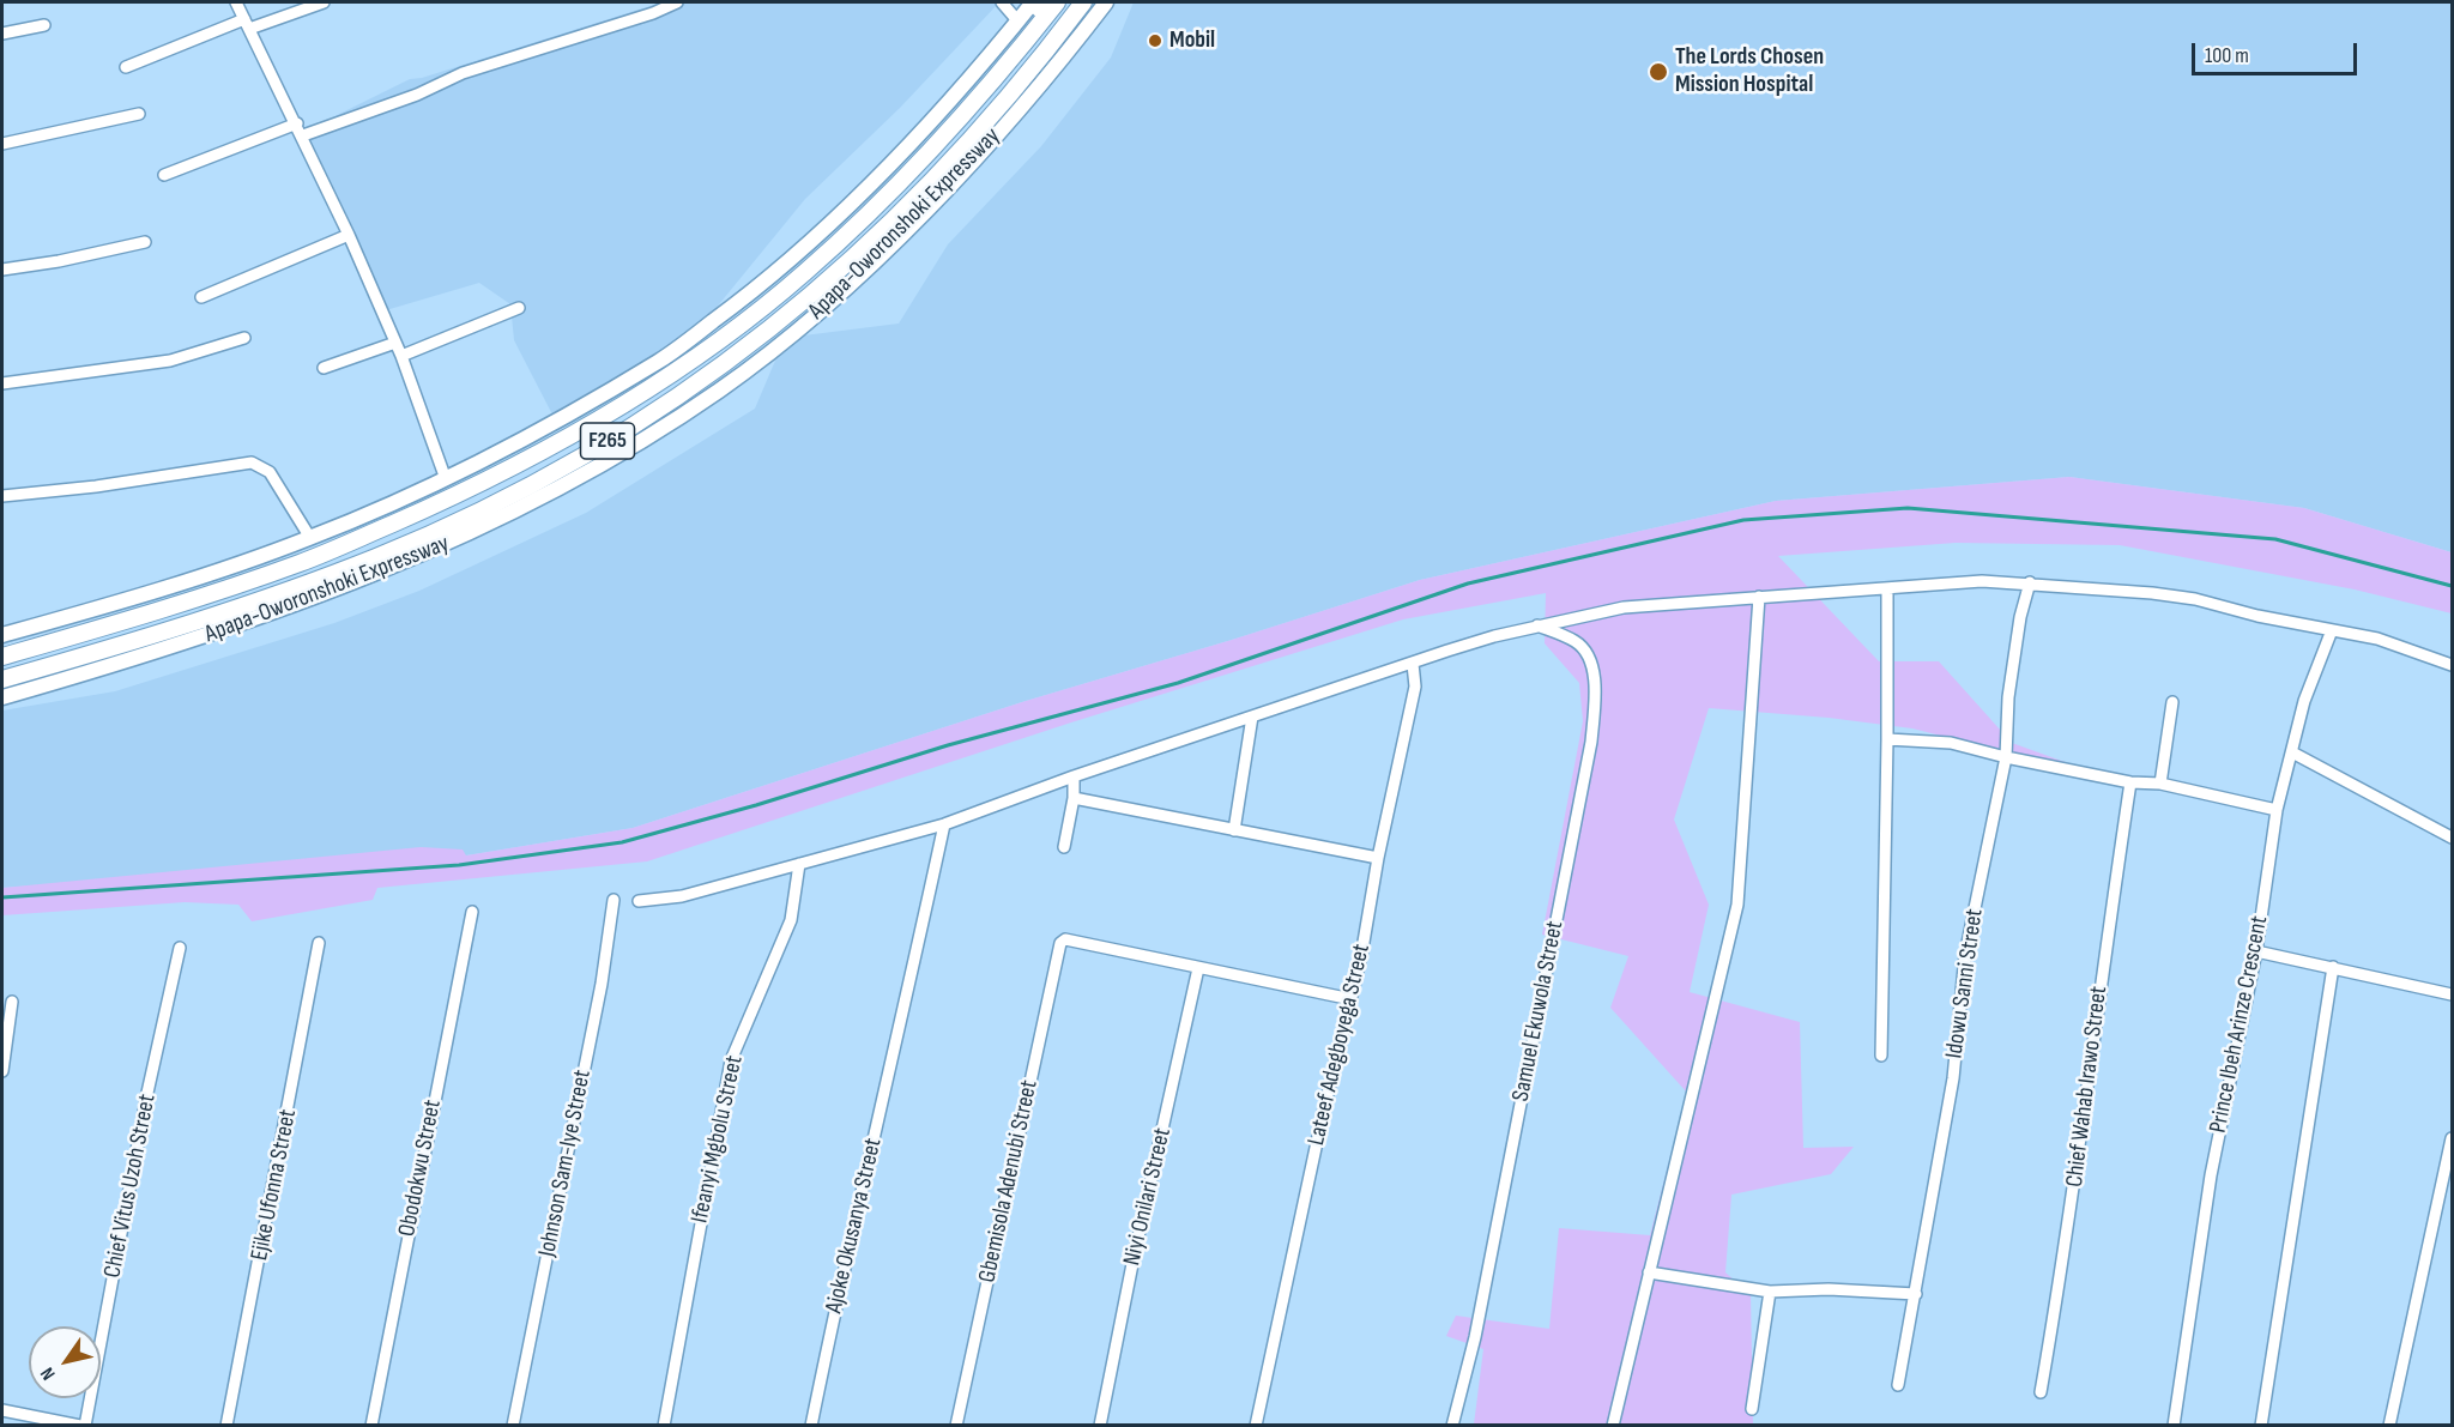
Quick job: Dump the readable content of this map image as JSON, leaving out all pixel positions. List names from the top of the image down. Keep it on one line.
{"streets":{"highway":["Apapa-Oworonshoki Expressway","F265"],"street":["Idowu Sanni Street","Samuel Ekuwola Street","Prince Ibeh Arinze Crescent","Lateef Adegboyega Street","Chief Wahab Irawo Street","Ifeanyi Mgbolu Street","Johnson Sam-Iye Street","Obodokwu Street","Gbemisola Adenubi Street","Ejike Ufonna Street","Chief Vitus Uzoh Street","Niyi Onilari Street","Ajoke Okusanya Street"]},"crossings":[["Gbemisola Adenubi Street","Niyi Onilari Street"]],"places":["Mobil","The Lords Chosen Mission Hospital"],"scale_bar":"100 m","north":"bottom left"}
